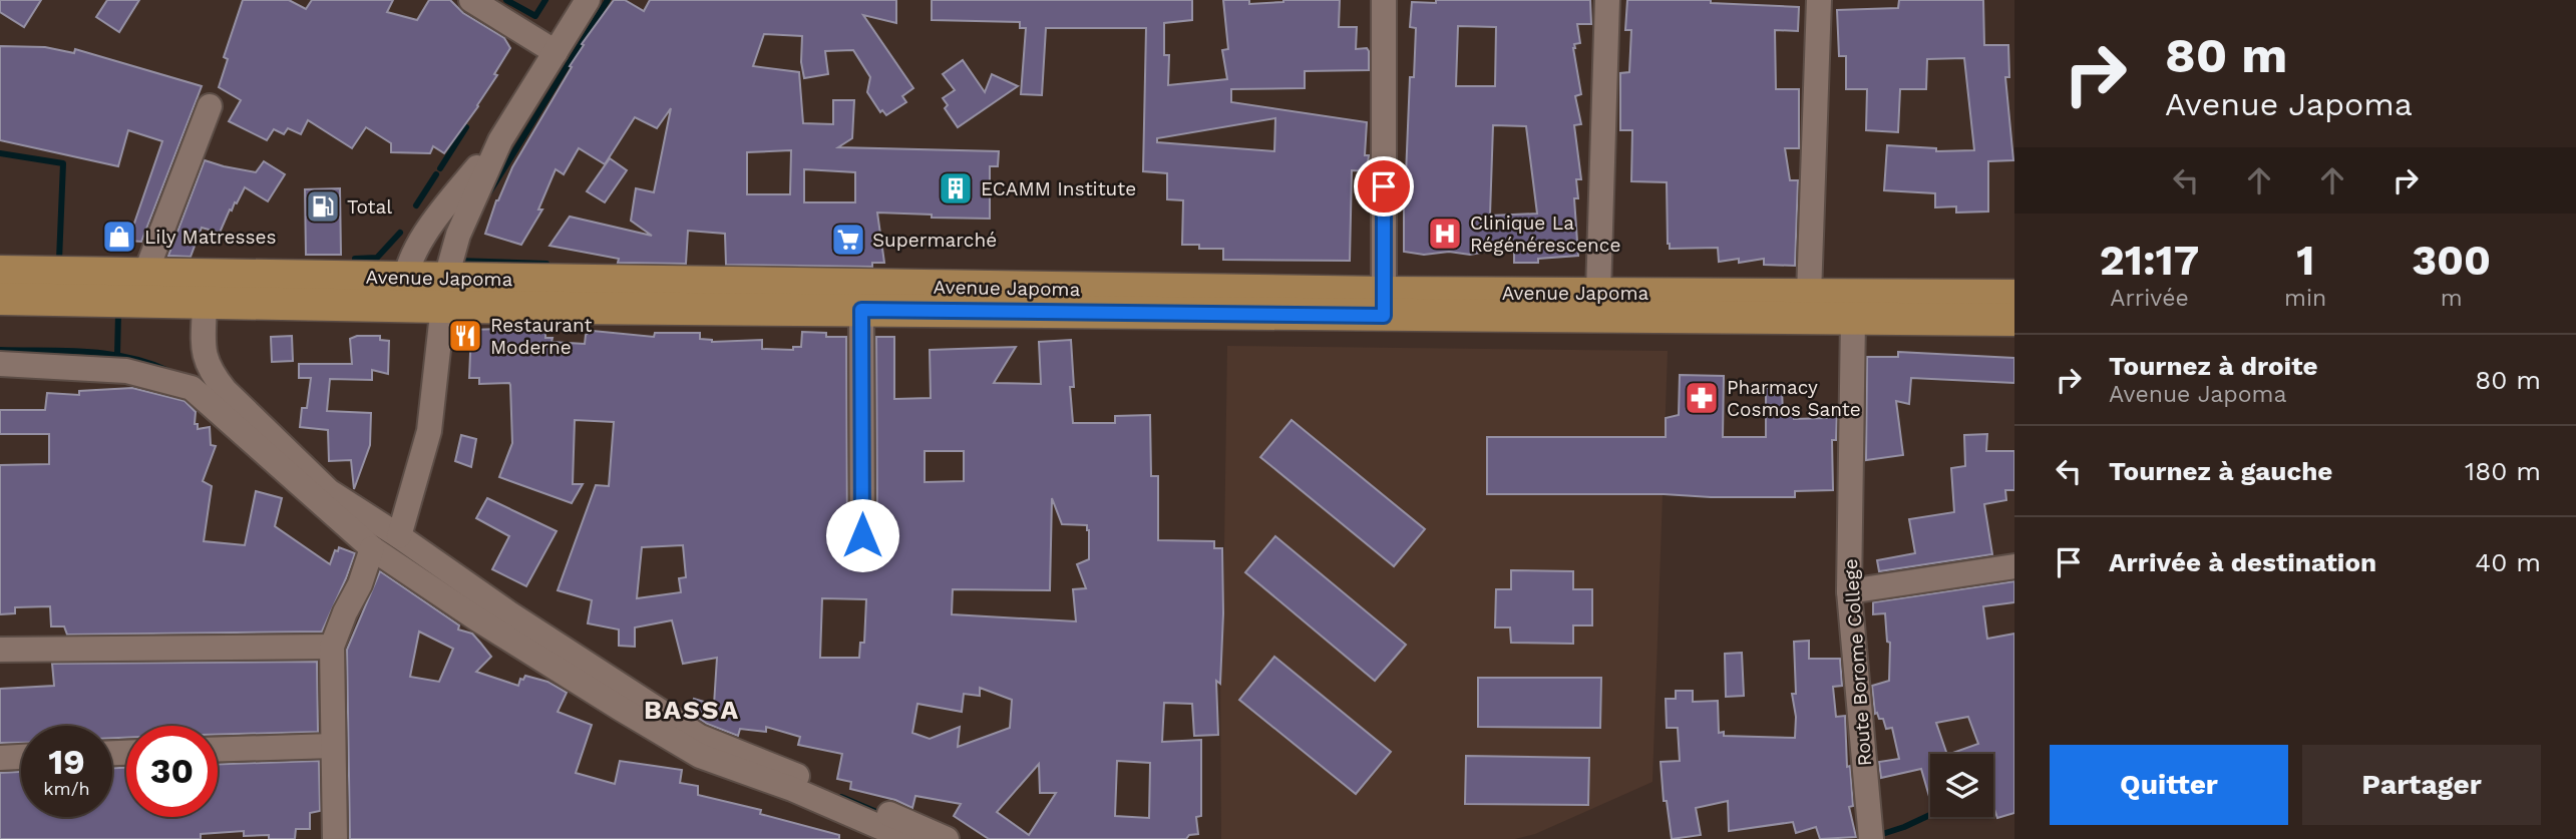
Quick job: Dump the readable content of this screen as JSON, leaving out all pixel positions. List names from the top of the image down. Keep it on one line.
{"streets":{"main road":["Avenue Japoma"],"street":["Route Borome College"]},"crossings":[["Avenue Japoma","Route Borome College"]],"districts":["BASSA"],"places":{"building":["ECAMM Institute"],"fuel station":["Total"],"hospital":["Clinique La Régénérescence"],"shop":["Lily Matresses"],"supermarket":["Supermarché"],"restaurant":["Restaurant Moderne"],"pharmacy":["Pharmacy Cosmos Sante"]},"page":{"turn":["80 m","Avenue Japoma"],"eta":["21:17","Arrivée","1","min","300","m"],"list":[{"name":"Tournez à droite","note":"Avenue Japoma","value":"80 m"},{"name":"Tournez à gauche","value":"180 m"},{"name":"Arrivée à destination","value":"40 m"}],"speed":"19 km/h","limit":"30","buttons":["Quitter","Partager"]}}
